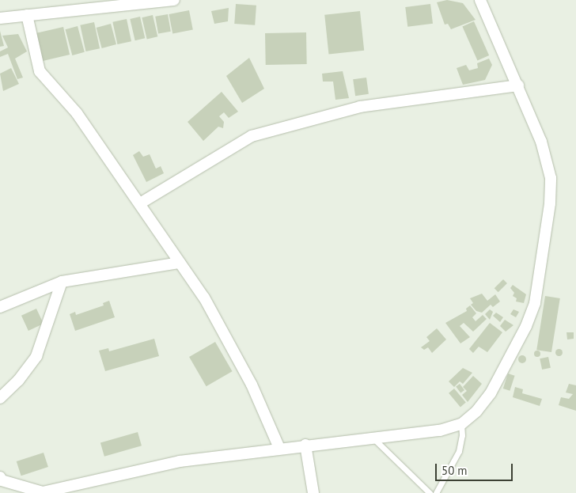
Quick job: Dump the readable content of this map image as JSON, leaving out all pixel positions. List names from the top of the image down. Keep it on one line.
{"scale_bar":"50 m"}
